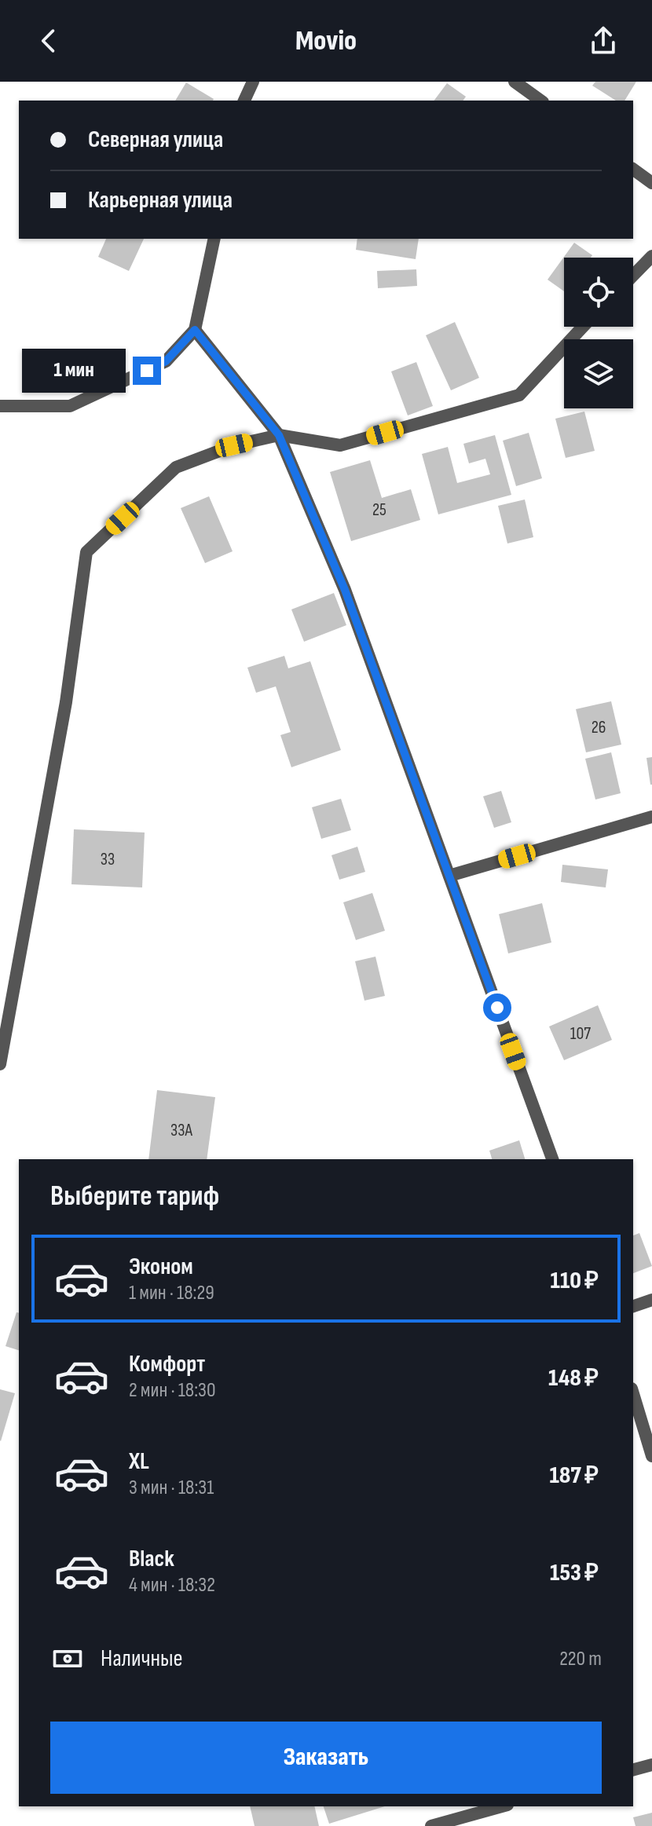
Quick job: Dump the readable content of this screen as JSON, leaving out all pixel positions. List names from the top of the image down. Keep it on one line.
{"house_numbers":["25","26","33","107","33А"],"page":{"header":"Movio","banner":["Северная улица","Карьерная улица"],"bubble":"1 мин","heading":"Выберите тариф","list":[{"name":"Эконом","note":"1 мин · 18:29","value":"110 ₽"},{"name":"Комфорт","note":"2 мин · 18:30","value":"148 ₽"},{"name":"XL","note":"3 мин · 18:31","value":"187 ₽"},{"name":"Black","note":"4 мин · 18:32","value":"153 ₽"}],"pay":["Наличные","220 m"],"buttons":"Заказать"}}
